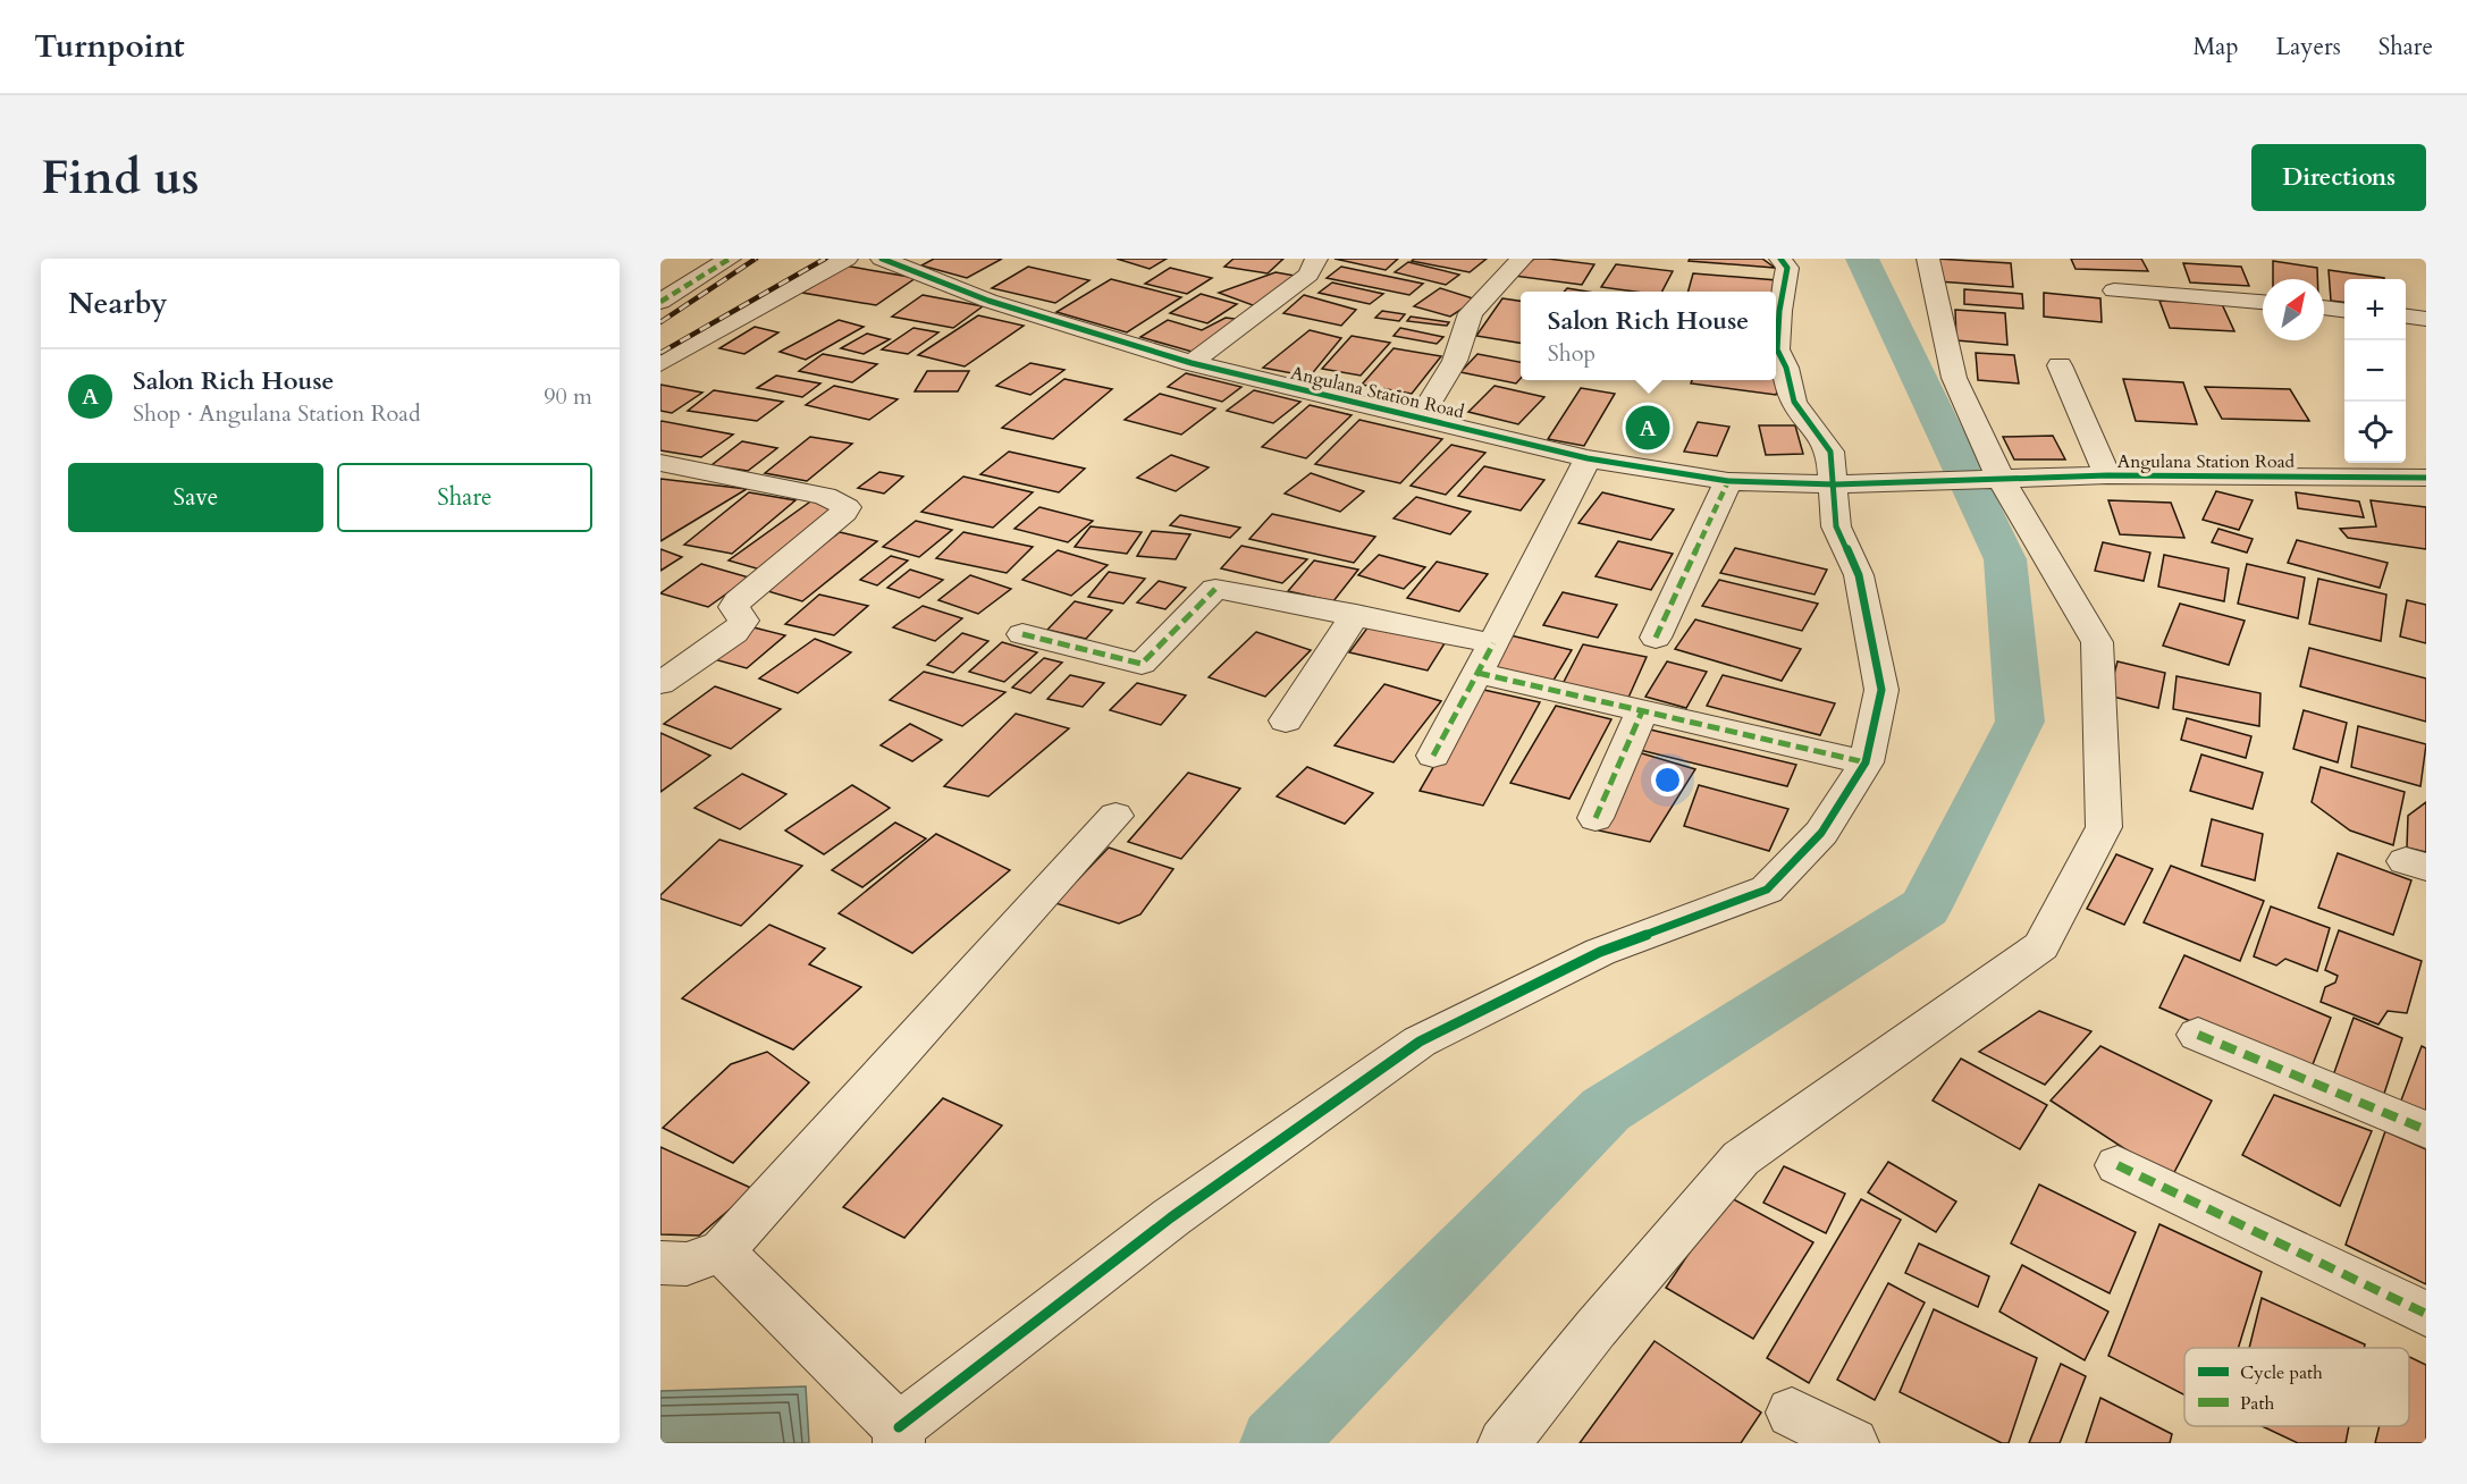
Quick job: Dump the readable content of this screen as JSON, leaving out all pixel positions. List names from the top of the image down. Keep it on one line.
{"streets":{"street":["Angulana Station Road"]},"legend":["Cycle path","Path"],"north":"top right","page":{"header":"Turnpoint","nav":["Map","Layers","Share"],"buttons":["Directions",["Save","Share"]],"title":"Find us","heading":"Nearby","map_buttons":["+","−"],"popup":["Salon Rich House","Shop"],"list":[{"mark":"A","name":"Salon Rich House","note":"Shop · Angulana Station Road","value":"90 m"}],"pins":"A"}}
